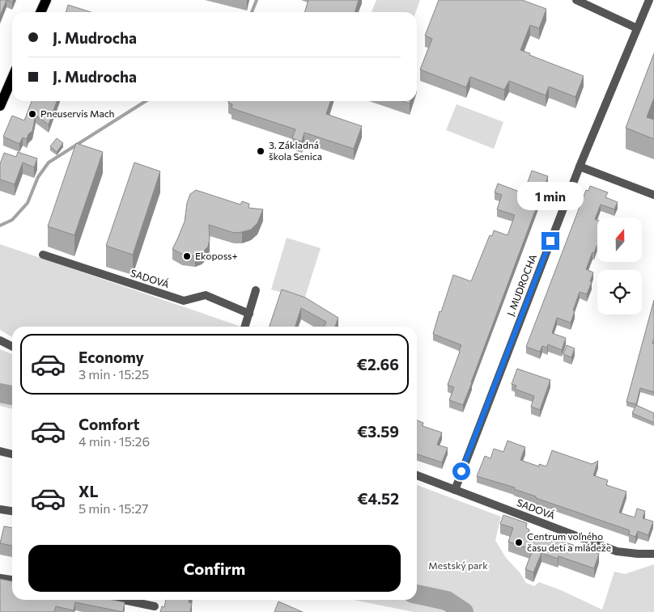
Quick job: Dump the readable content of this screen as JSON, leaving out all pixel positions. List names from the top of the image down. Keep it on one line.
{"streets":{"street":["SADOVÁ","J. MUDROCHA"]},"crossings":[["SADOVÁ","J. MUDROCHA"]],"parks":["Mestský park"],"places":["Pneuservis Mach","3. Základná škola Senica","Ekoposs+","Centrum voľného času detí a mládeže"],"north":"top","page":{"banner":["J. Mudrocha","J. Mudrocha"],"bubble":"1 min","list":[{"name":"Economy","note":"3 min · 15:25","value":"€2.66"},{"name":"Comfort","note":"4 min · 15:26","value":"€3.59"},{"name":"XL","note":"5 min · 15:27","value":"€4.52"}],"buttons":"Confirm"}}
